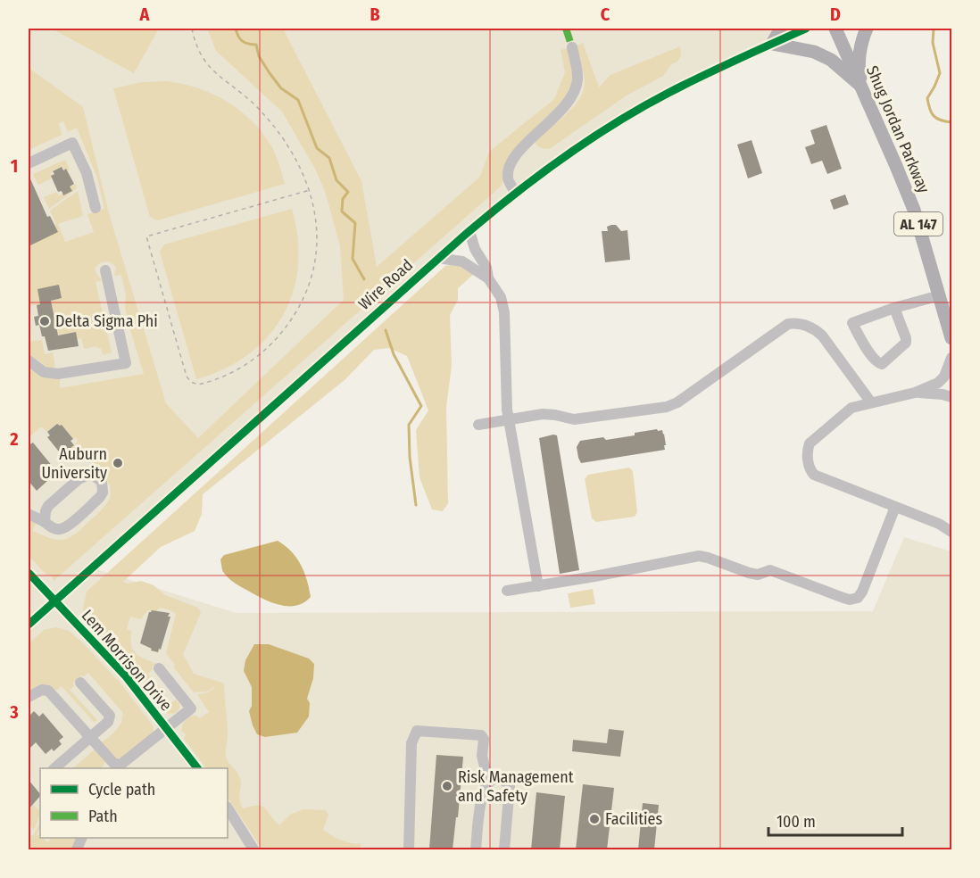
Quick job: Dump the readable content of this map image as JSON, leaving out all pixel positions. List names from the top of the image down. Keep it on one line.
{"streets":{"main road":["Shug Jordan Parkway","AL 147"],"street":["Wire Road","Lem Morrison Drive"]},"crossings":[["Wire Road","Lem Morrison Drive"]],"places":["Delta Sigma Phi","Auburn University","Risk Management and Safety","Facilities"],"legend":["Cycle path","Path"],"scale_bar":"100 m","grid":{"columns":["A","B","C","D"],"rows":["1","2","3"]}}
